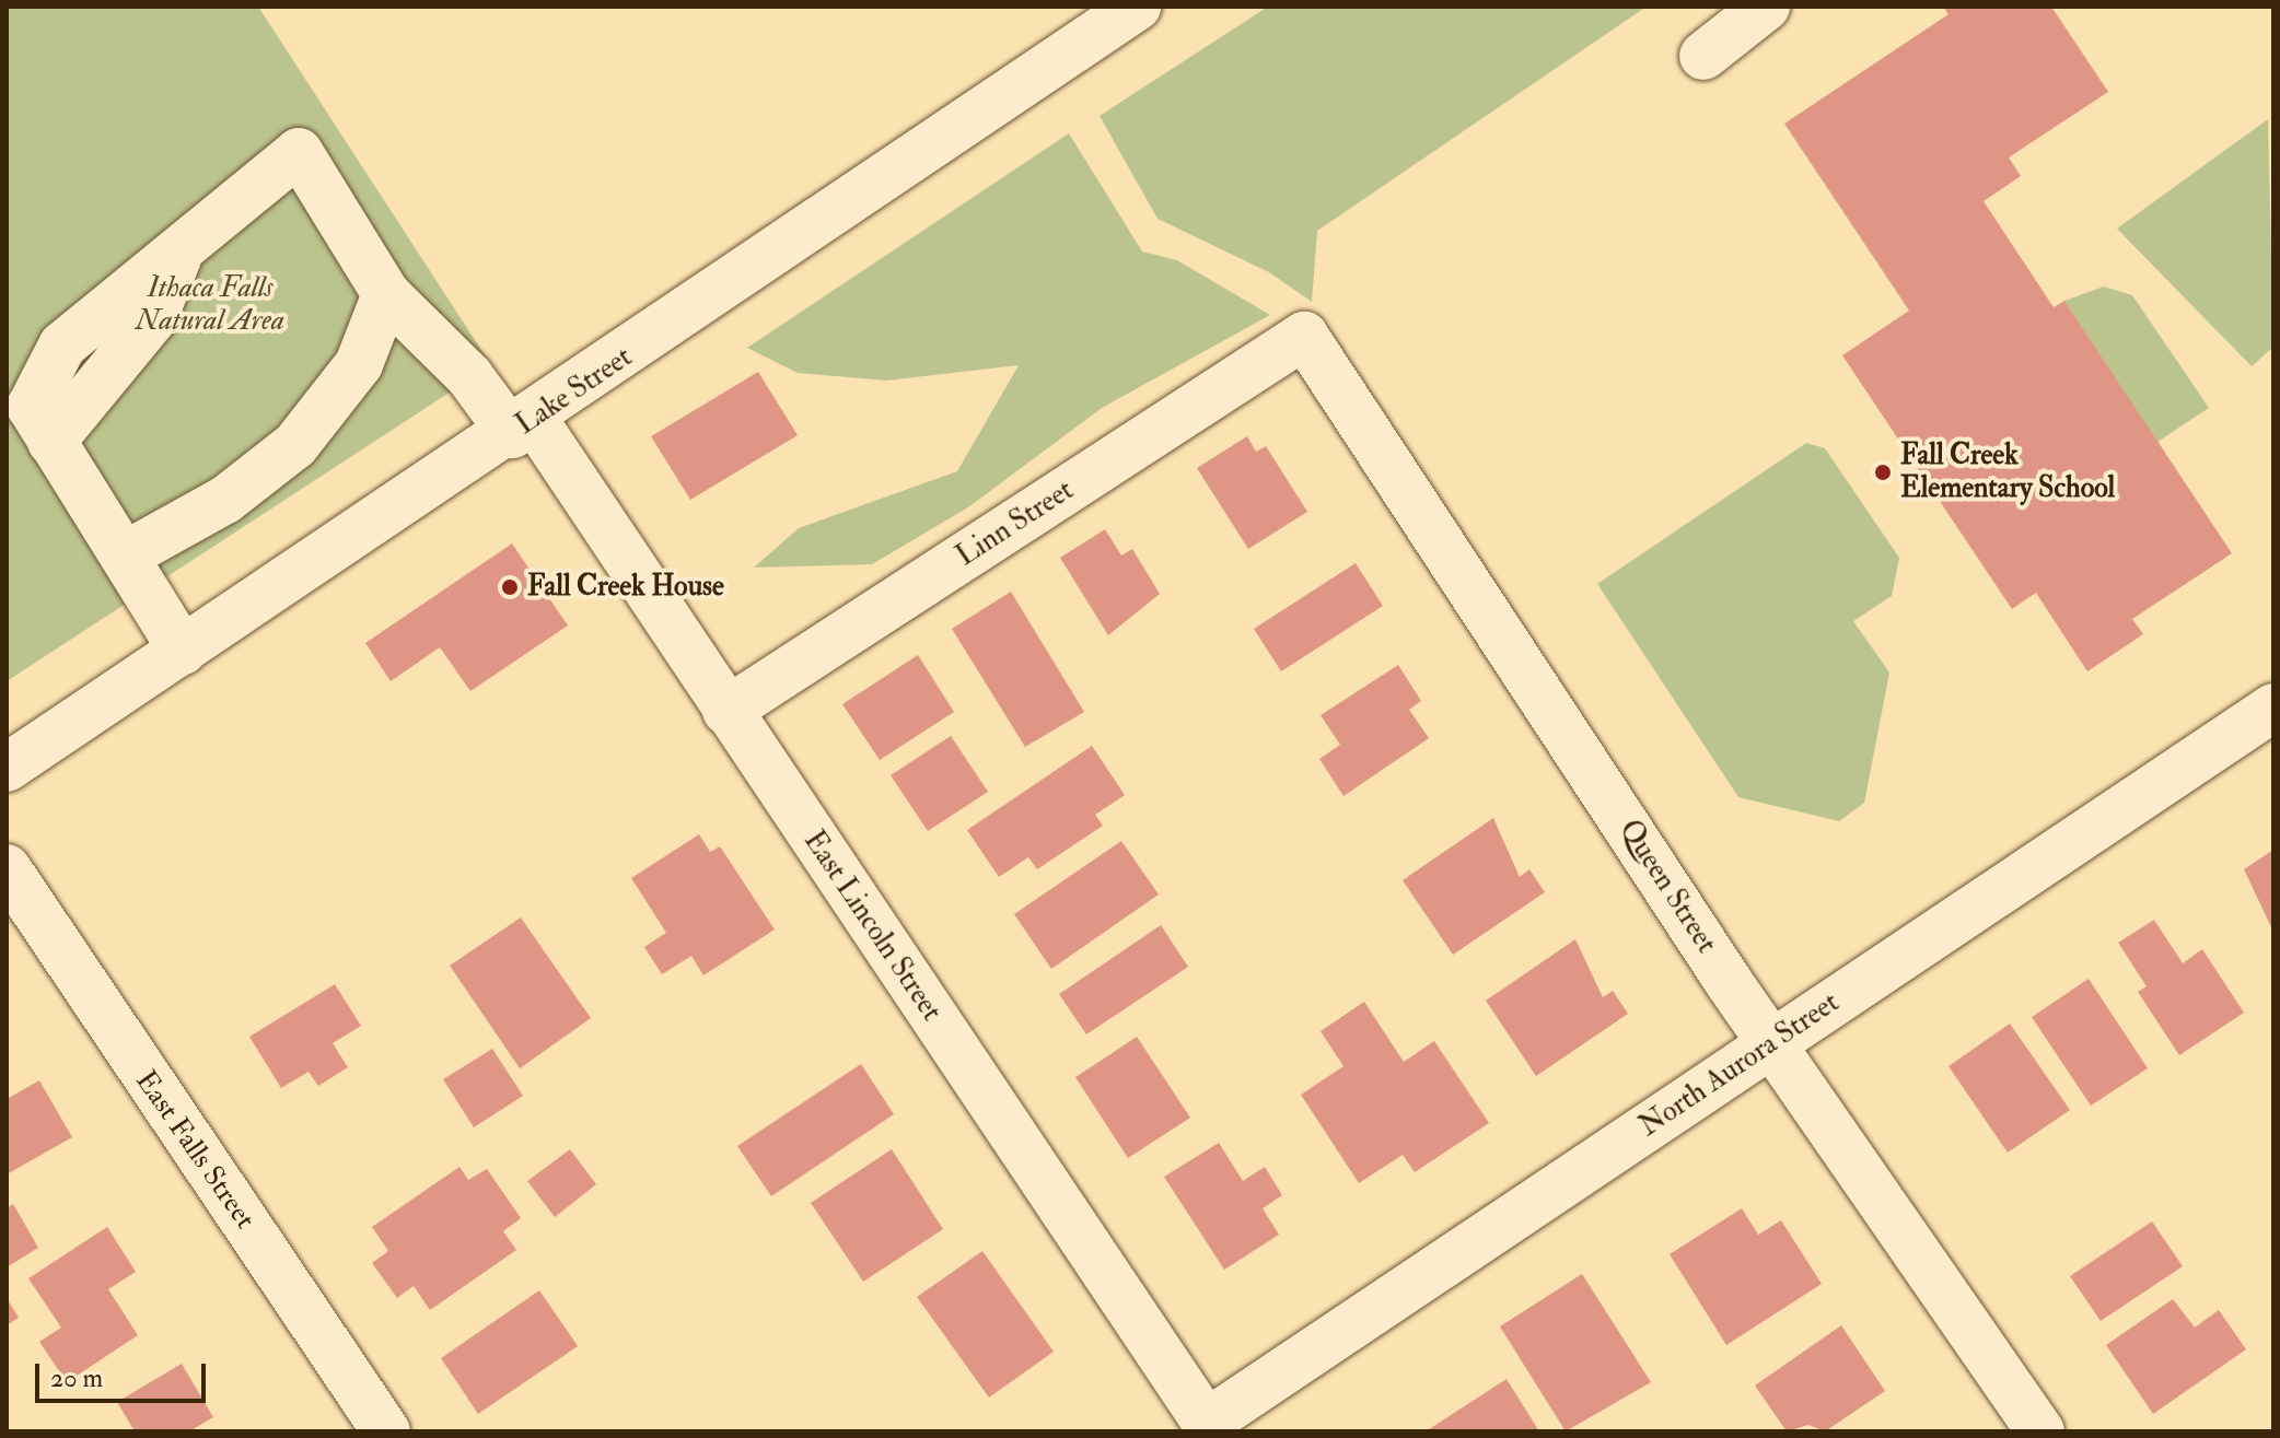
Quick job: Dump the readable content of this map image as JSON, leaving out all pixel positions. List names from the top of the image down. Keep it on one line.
{"streets":{"street":["Lake Street","Linn Street","Queen Street","East Lincoln Street","North Aurora Street","East Falls Street"]},"crossings":[["Lake Street","East Lincoln Street"],["Linn Street","Queen Street"],["Linn Street","East Lincoln Street"],["Queen Street","North Aurora Street"],["East Lincoln Street","North Aurora Street"]],"parks":["Ithaca Falls Natural Area"],"places":["Fall Creek Elementary School","Fall Creek House"],"scale_bar":"20 m"}
